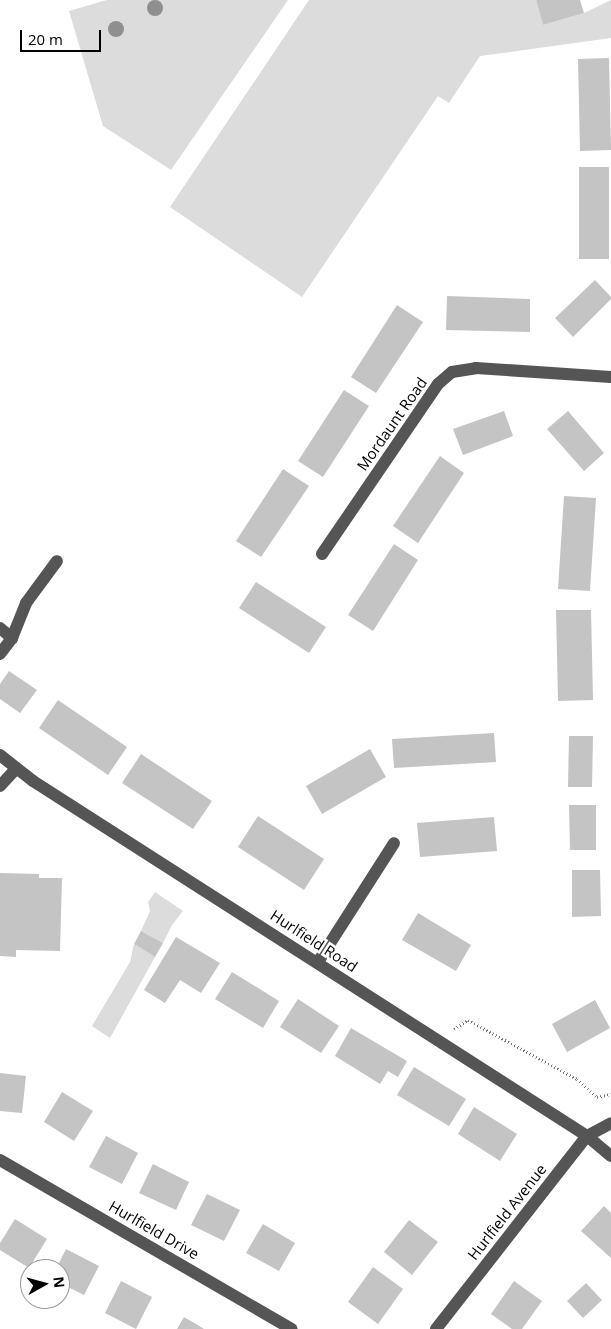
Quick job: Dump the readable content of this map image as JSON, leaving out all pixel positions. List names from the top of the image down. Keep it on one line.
{"streets":{"street":["Mordaunt Road","Hurlfield Road","Hurlfield Avenue","Hurlfield Drive"]},"crossings":[["Hurlfield Road","Hurlfield Avenue"]],"scale_bar":"20 m","north":"right"}
